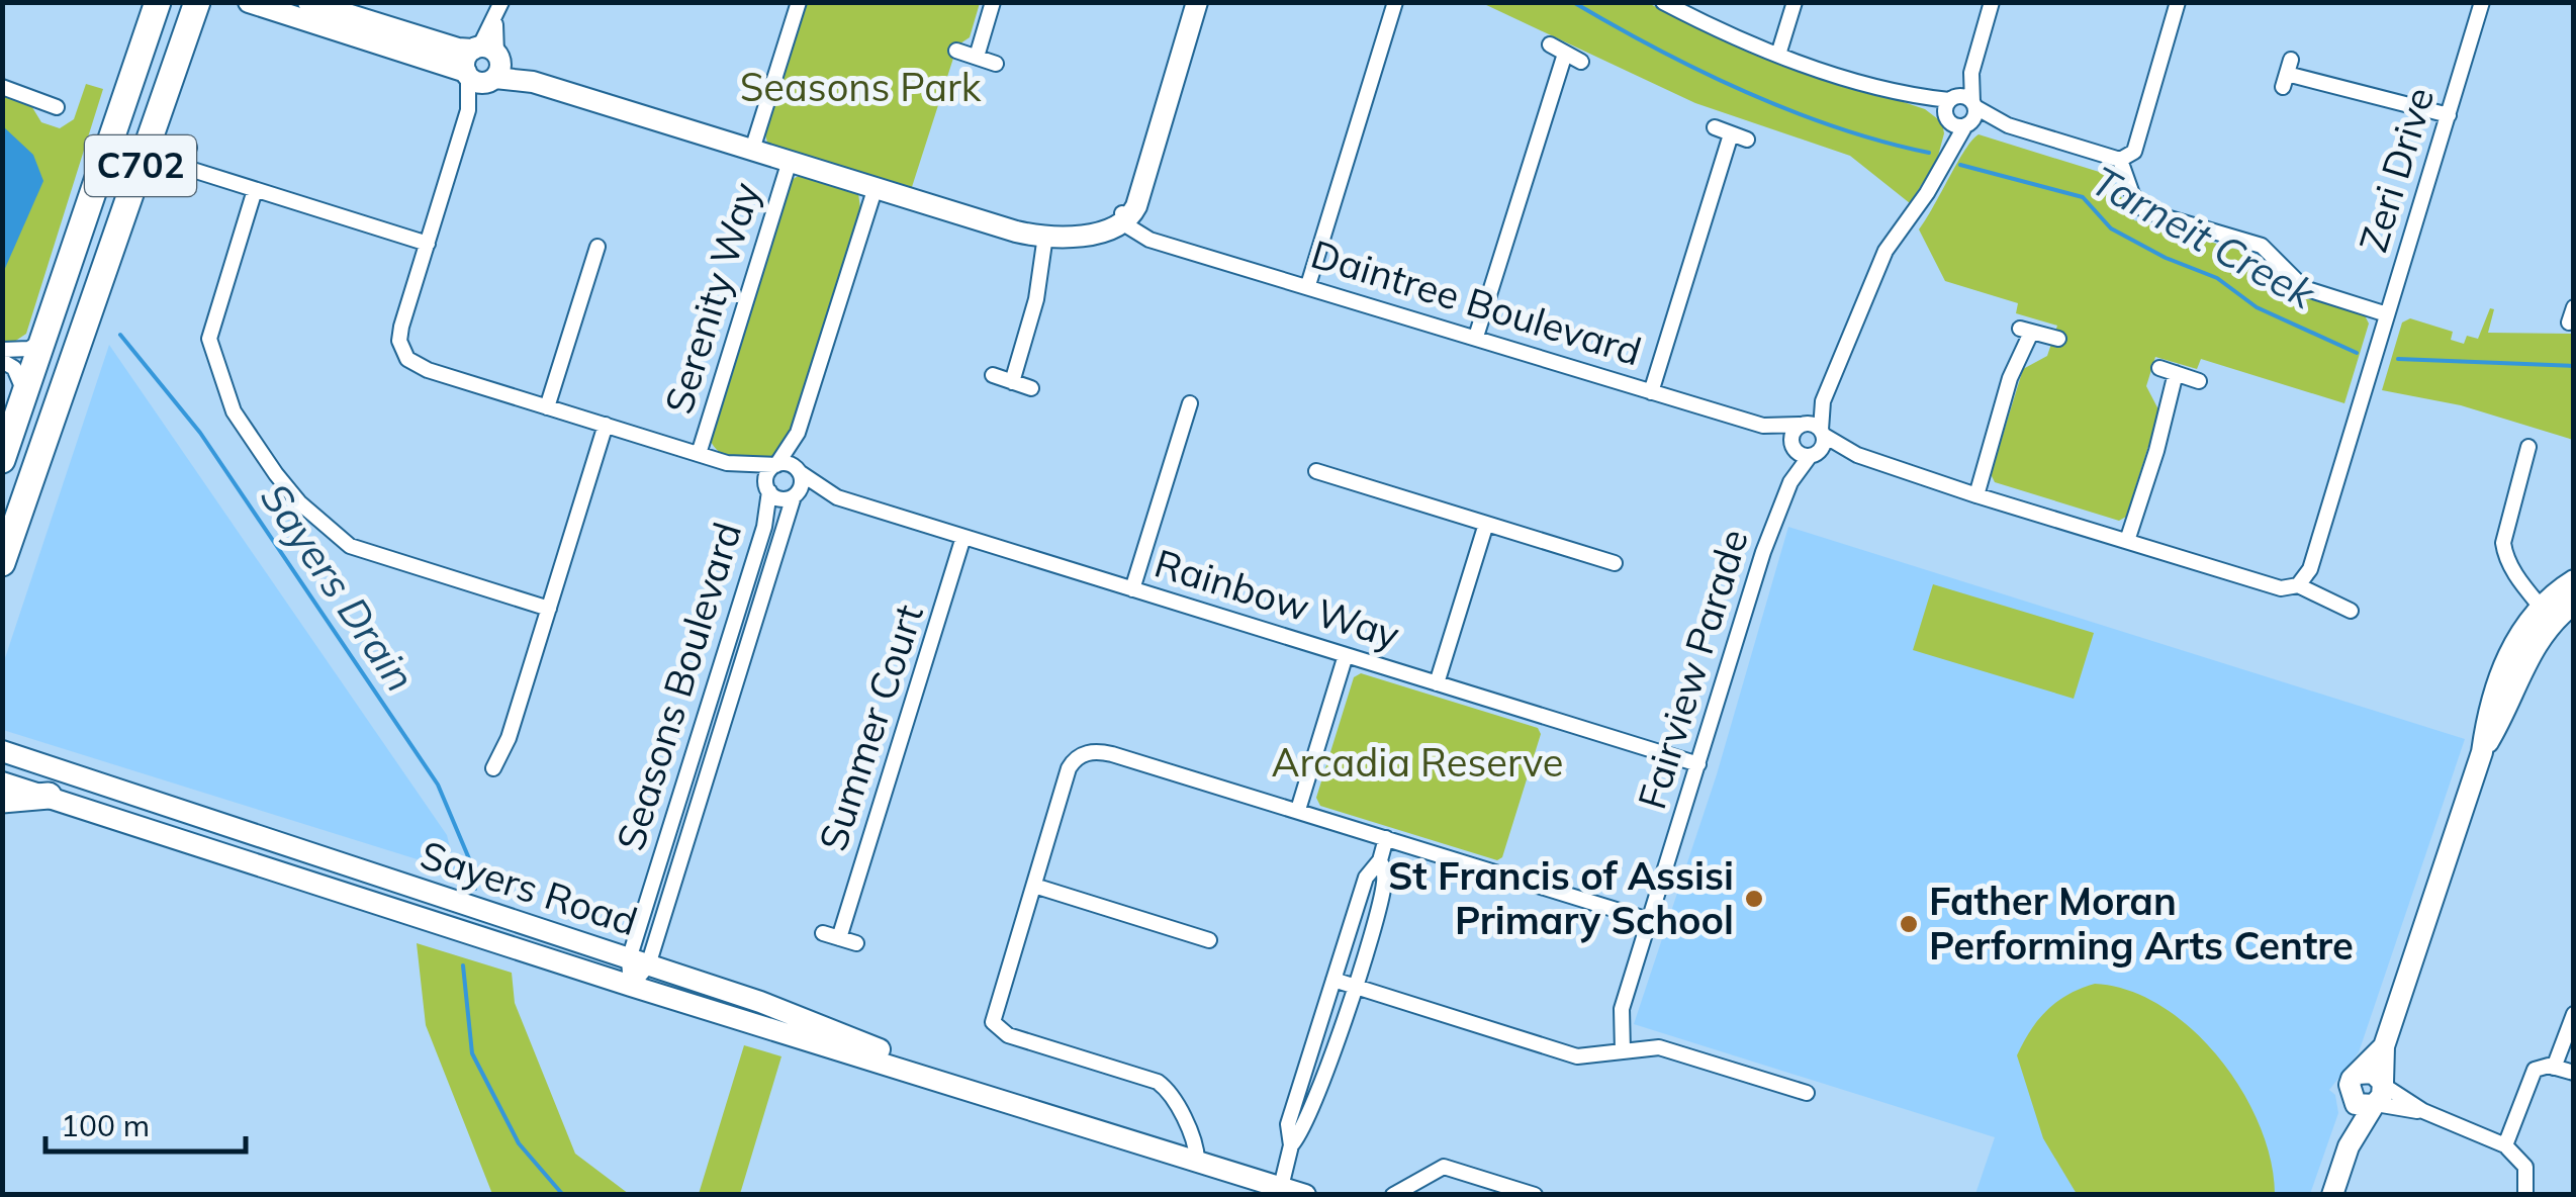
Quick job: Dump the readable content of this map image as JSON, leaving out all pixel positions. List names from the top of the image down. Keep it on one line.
{"streets":{"highway":["C702"],"main road":["Sayers Road"],"street":["Zeri Drive","Serenity Way","Daintree Boulevard","Rainbow Way","Fairview Parade","Seasons Boulevard","Summer Court"]},"crossings":[["Daintree Boulevard","Fairview Parade"],["Rainbow Way","Fairview Parade"],["Rainbow Way","Seasons Boulevard"],["Rainbow Way","Summer Court"],["Seasons Boulevard","Sayers Road"]],"water":["Tarneit Creek","Sayers Drain"],"parks":["Seasons Park","Arcadia Reserve"],"places":["St Francis of Assisi Primary School","Father Moran Performing Arts Centre"],"scale_bar":"100 m"}
